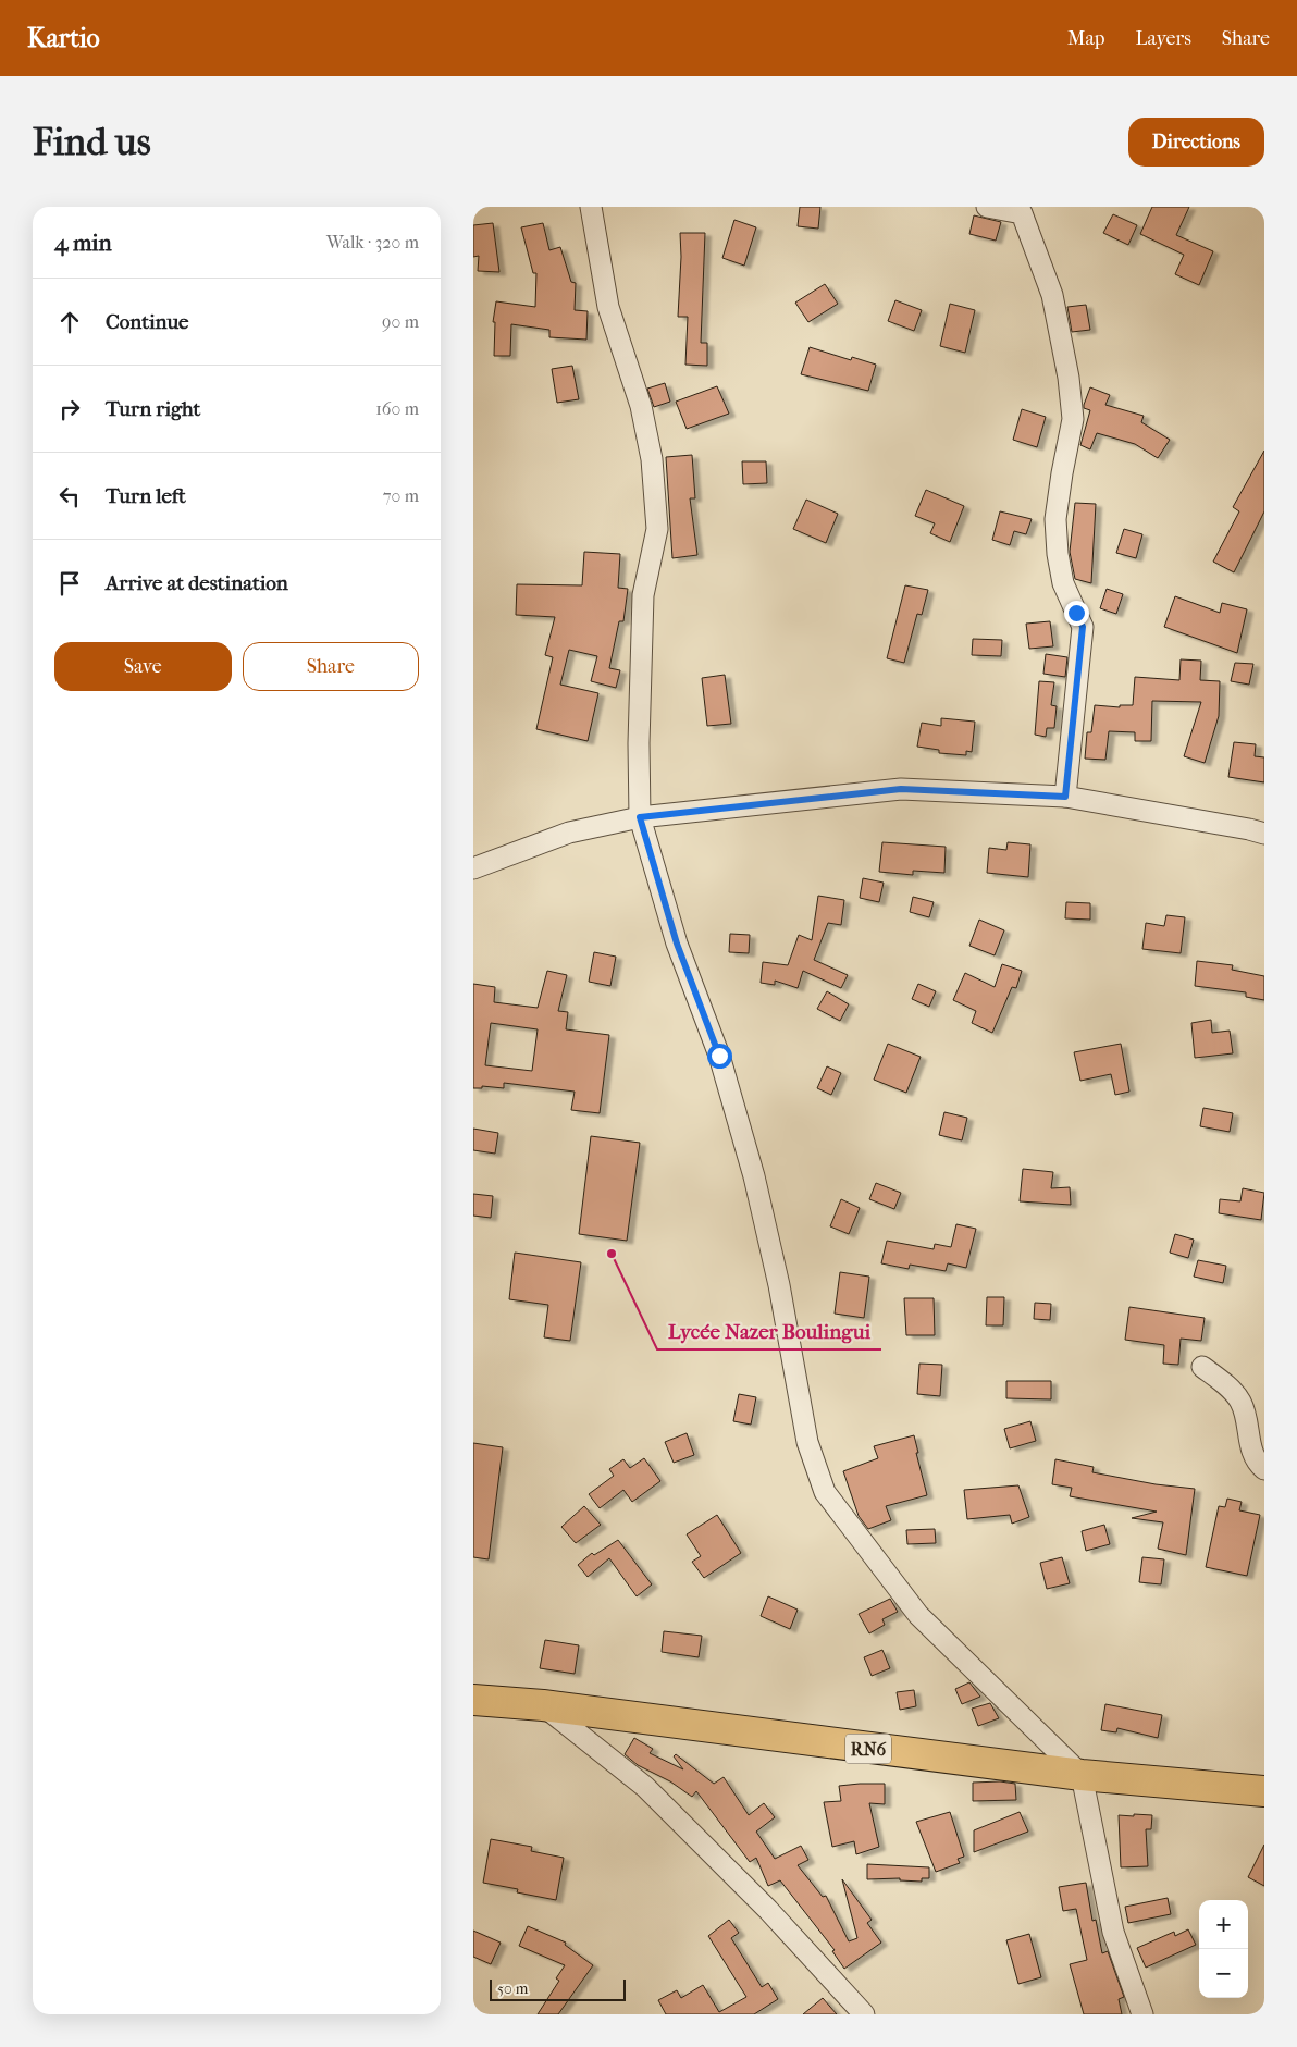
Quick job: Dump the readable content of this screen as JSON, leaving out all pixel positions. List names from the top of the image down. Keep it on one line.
{"streets":{"highway":["RN6"]},"places":["Lycée Nazer Boulingui"],"scale_bar":"50 m","page":{"header":"Kartio","nav":["Map","Layers","Share"],"buttons":["Directions",["Save","Share"]],"title":"Find us","heading":["4 min","Walk · 320 m"],"list":[["Continue","90 m"],["Turn right","160 m"],["Turn left","70 m"],"Arrive at destination"],"map_buttons":["+","−"],"scale":"50 m"}}
